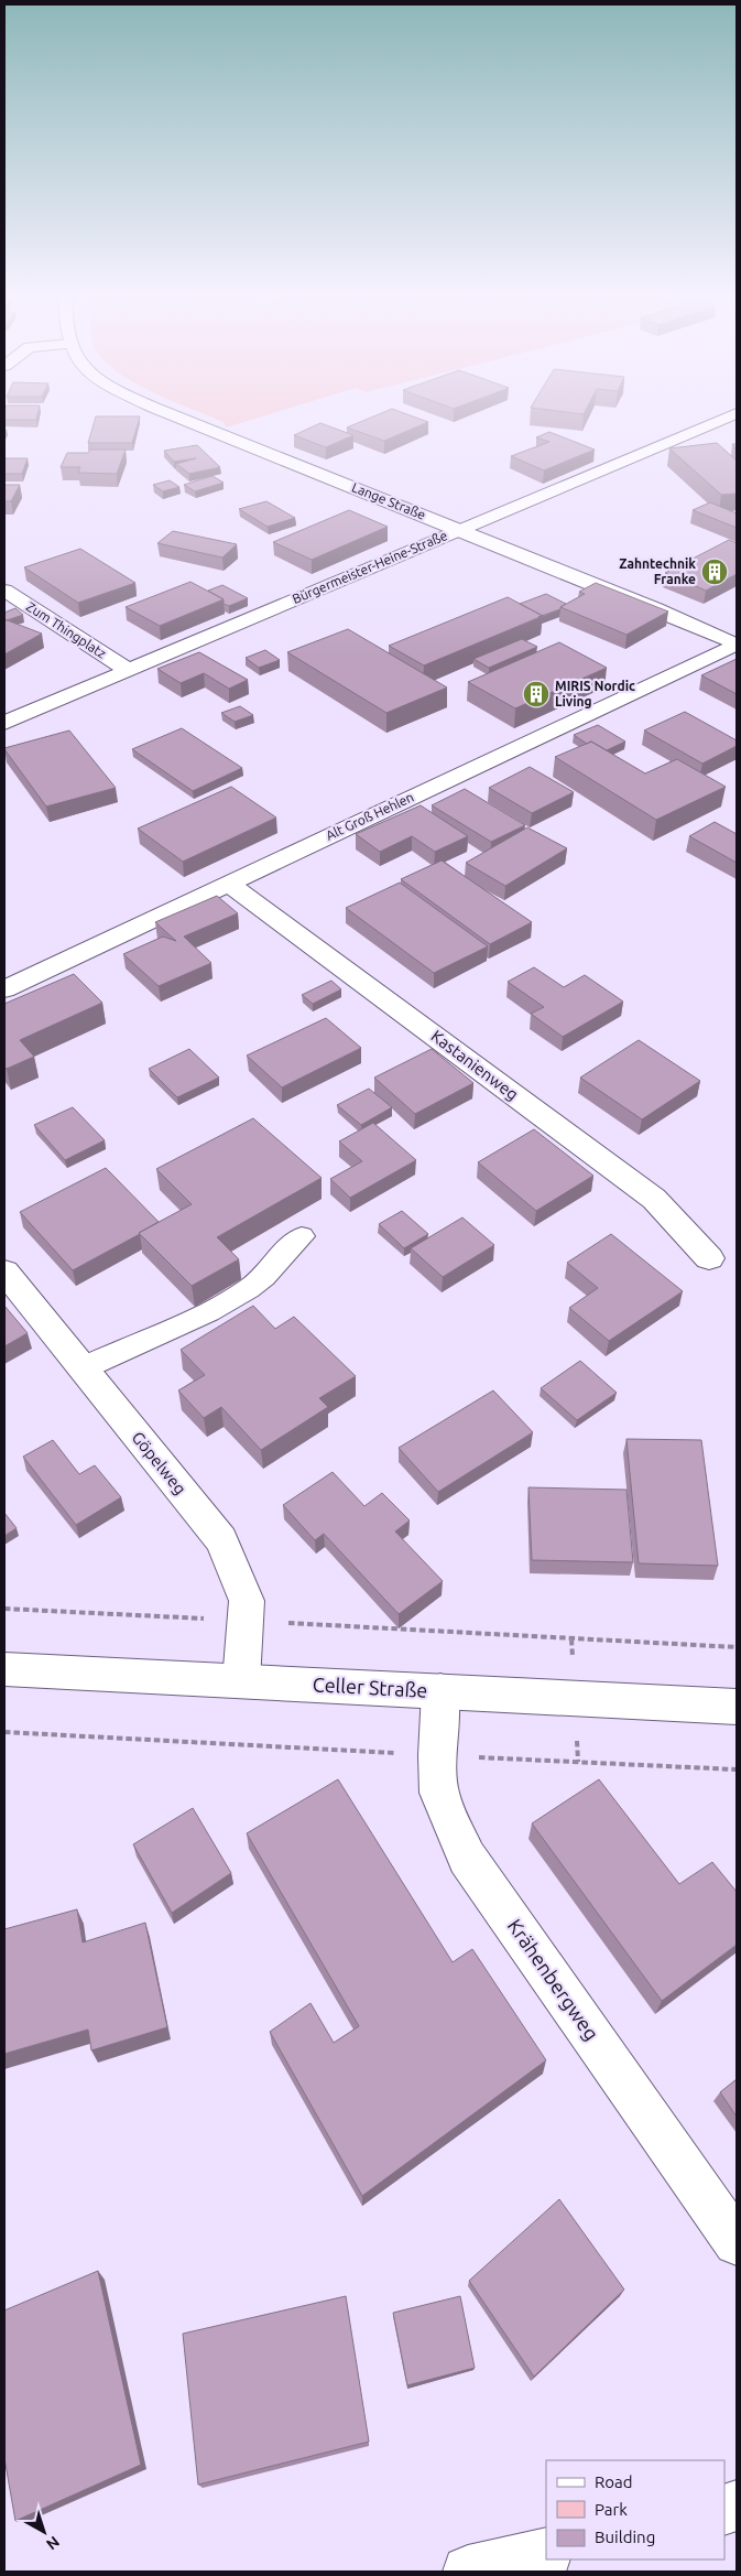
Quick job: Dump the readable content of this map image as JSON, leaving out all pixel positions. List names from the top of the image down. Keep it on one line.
{"streets":{"street":["Lange Straße","Bürgermeister-Heine-Straße","Zum Thingplatz","Alt Groß Hehlen","Kastanienweg","Göpelweg","Celler Straße","Krähenbergweg"]},"crossings":[["Lange Straße","Bürgermeister-Heine-Straße"],["Lange Straße","Alt Groß Hehlen"],["Bürgermeister-Heine-Straße","Zum Thingplatz"],["Alt Groß Hehlen","Kastanienweg"],["Göpelweg","Celler Straße"],["Celler Straße","Krähenbergweg"]],"places":{"building":["Zahntechnik Franke","MIRIS Nordic Living"]},"legend":["Road","Park","Building"],"north":"bottom right"}
